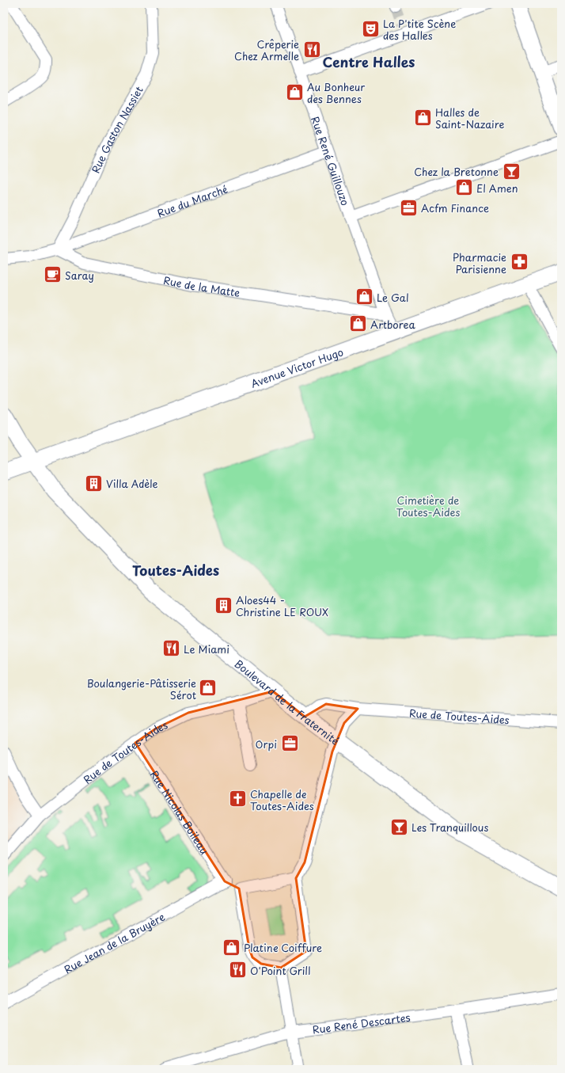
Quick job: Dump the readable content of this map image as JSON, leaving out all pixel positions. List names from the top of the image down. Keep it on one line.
{"streets":{"main road":["Avenue Victor Hugo","Boulevard de la Fraternité"],"street":["Rue Gaston Nassiet","Rue René Guillouzo","Rue du Marché","Rue de la Matte","Rue de Toutes-Aides","Rue Nicolas Boileau","Rue Jean de la Bruyère","Rue René Descartes"]},"crossings":[["Rue Gaston Nassiet","Rue du Marché"],["Rue Gaston Nassiet","Rue de la Matte"],["Rue René Guillouzo","Rue du Marché"],["Rue René Guillouzo","Rue de la Matte"],["Rue du Marché","Rue de la Matte"],["Avenue Victor Hugo","Boulevard de la Fraternité"],["Boulevard de la Fraternité","Rue de Toutes-Aides"],["Rue de Toutes-Aides","Rue Nicolas Boileau"],["Rue Nicolas Boileau","Rue Jean de la Bruyère"]],"districts":["Centre Halles","Toutes-Aides"],"parks":["Cimetière de Toutes-Aides"],"places":{"theatre":["La P'tite Scène des Halles"],"restaurant":["Crêperie Chez Armelle","Le Miami","O'Point Grill"],"shop":["Au Bonheur des Bennes","Halles de Saint-Nazaire","El Amen","Le Gal","Artborea","Boulangerie-Pâtisserie Sérot","Platine Coiffure"],"bar":["Chez la Bretonne","Les Tranquillous"],"office":["Acfm Finance","Orpi"],"pharmacy":["Pharmacie Parisienne"],"cafe":["Saray"],"building":["Villa Adèle","Aloes44 - Christine LE ROUX"],"church":["Chapelle de Toutes-Aides"]}}
